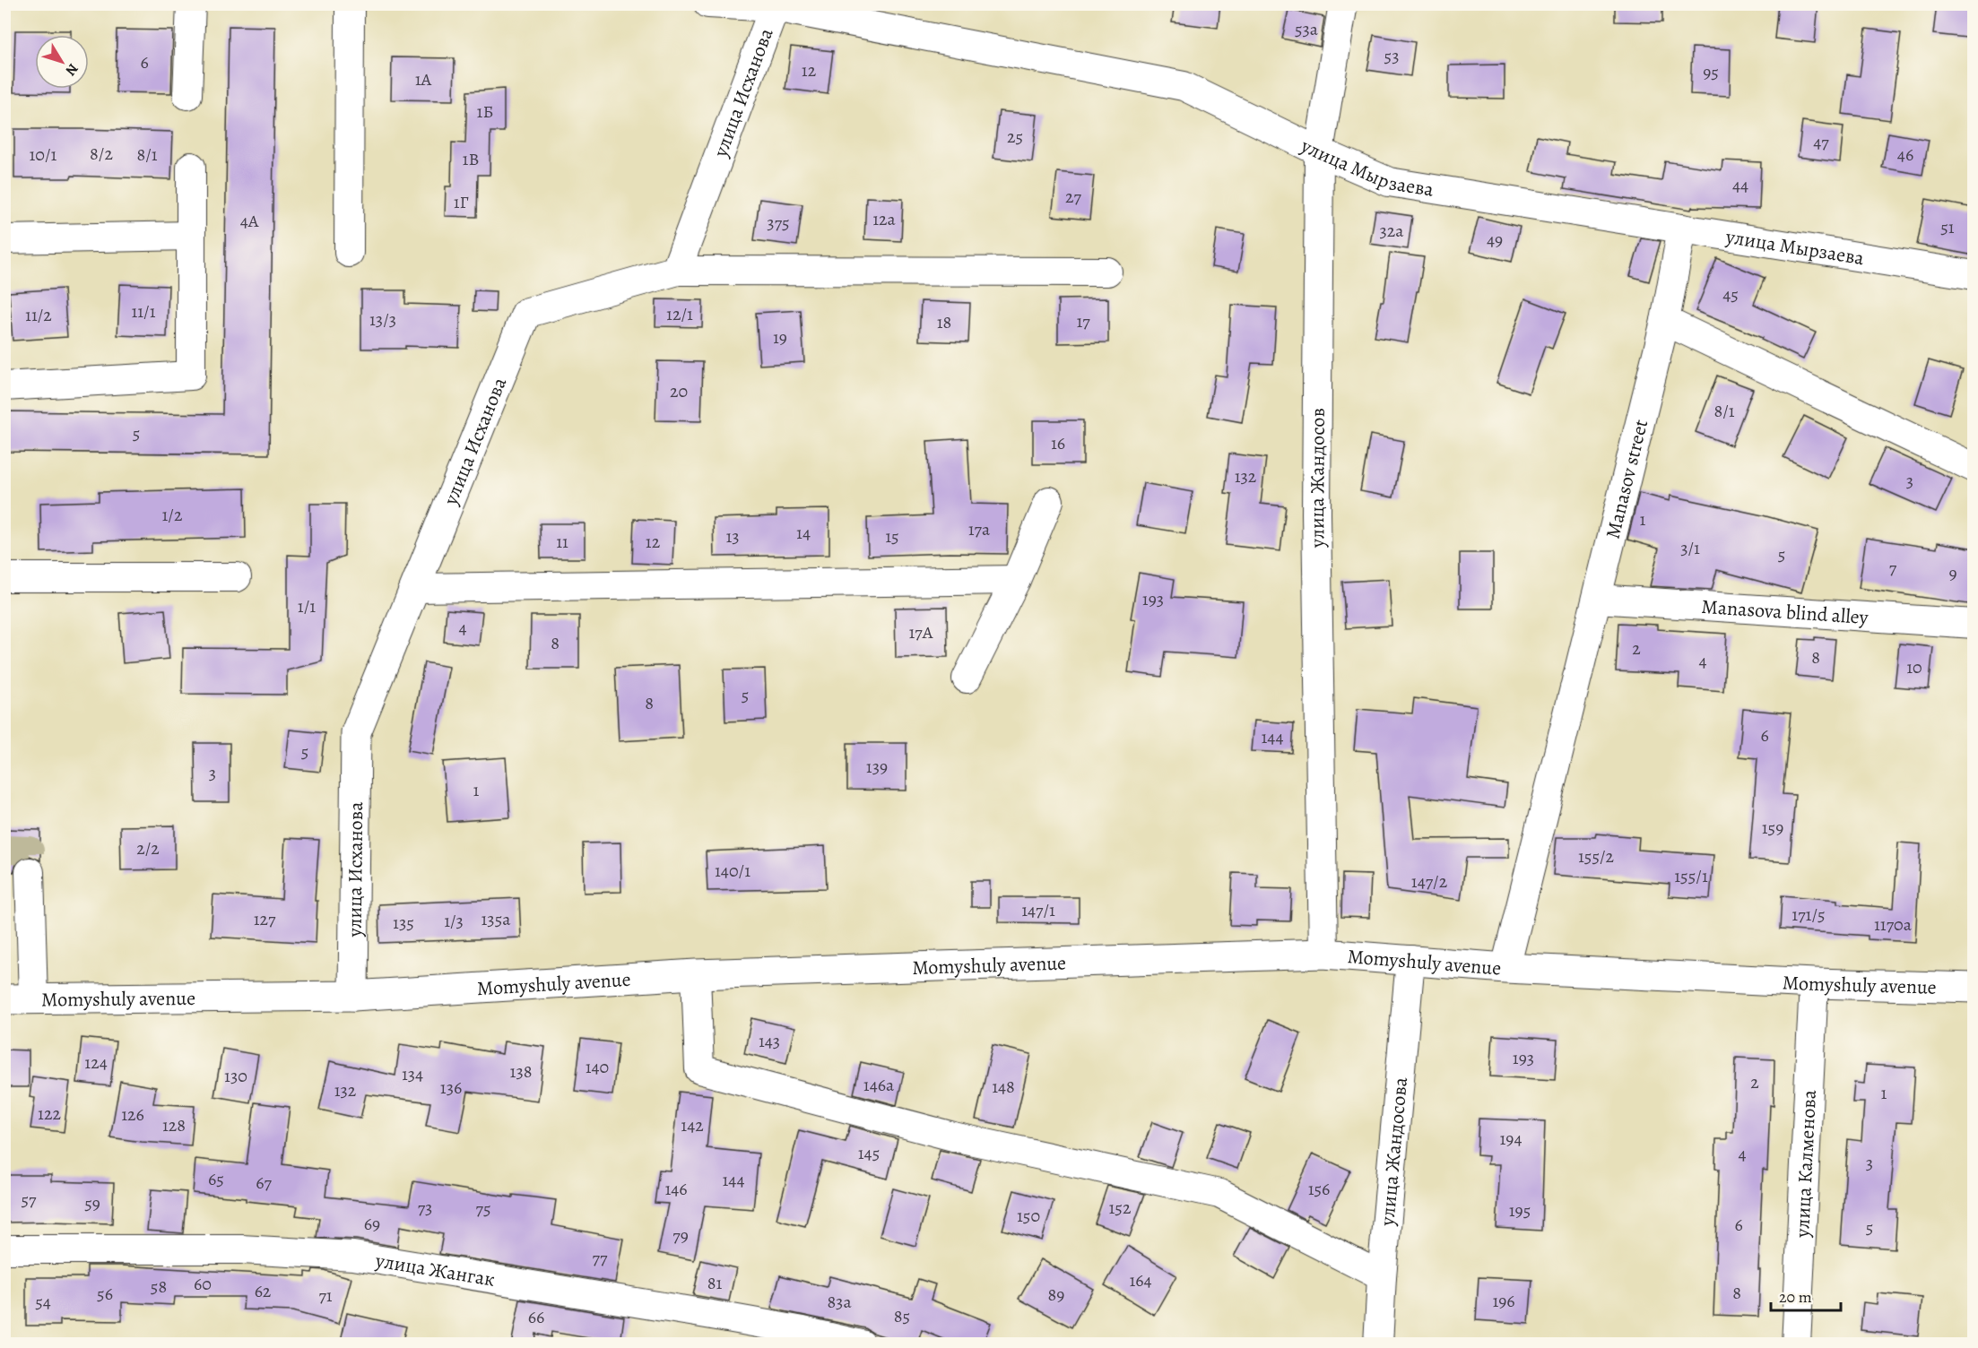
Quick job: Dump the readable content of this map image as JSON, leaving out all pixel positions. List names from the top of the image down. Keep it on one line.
{"streets":{"main road":["улица Исханова","Momyshuly avenue"],"street":["улица Мырзаева","улица Жандосов","Manasov street","Manasova blind alley","улица Жандосова","улица Калменова","улица Жангак"]},"crossings":[["улица Исханова","улица Мырзаева"],["улица Исханова","Momyshuly avenue"],["улица Мырзаева","улица Жандосов"],["улица Мырзаева","Manasov street"],["улица Жандосов","Momyshuly avenue"],["Manasov street","Manasova blind alley"],["Manasov street","Momyshuly avenue"],["Momyshuly avenue","улица Жандосова"],["Momyshuly avenue","улица Калменова"]],"house_numbers":["53а","53","6","12","95","1А","1Б","25","47","8/2","10/1","8/1","46","1В","44","27","1Г","12а","4А","375","51","32а","49","45","11/1","12/1","11/2","13/3","17","18","19","20","8/1","5","16","132","3","1/2","1","17а","14","13","15","11","12","3/1","5","7","9","193","1/1","4","17А","8","2","8","4","10","5","8","6","144","5","139","3","1","159","2/2","155/2","140/1","155/1","147/2","147/1","171/5","127","135а","1/3","135","1170а","143","193","124","140","138","134","130","2","146а","148","136","132","1","122","126","128","142","194","145","4","3","65","144","67","146","156","57","59","73","152","75","195","150","69","6","5","79","77","164","81","60","58","62","8","56","89","71","196","54","83а","85","66"],"scale_bar":"20 m","north":"bottom right"}
